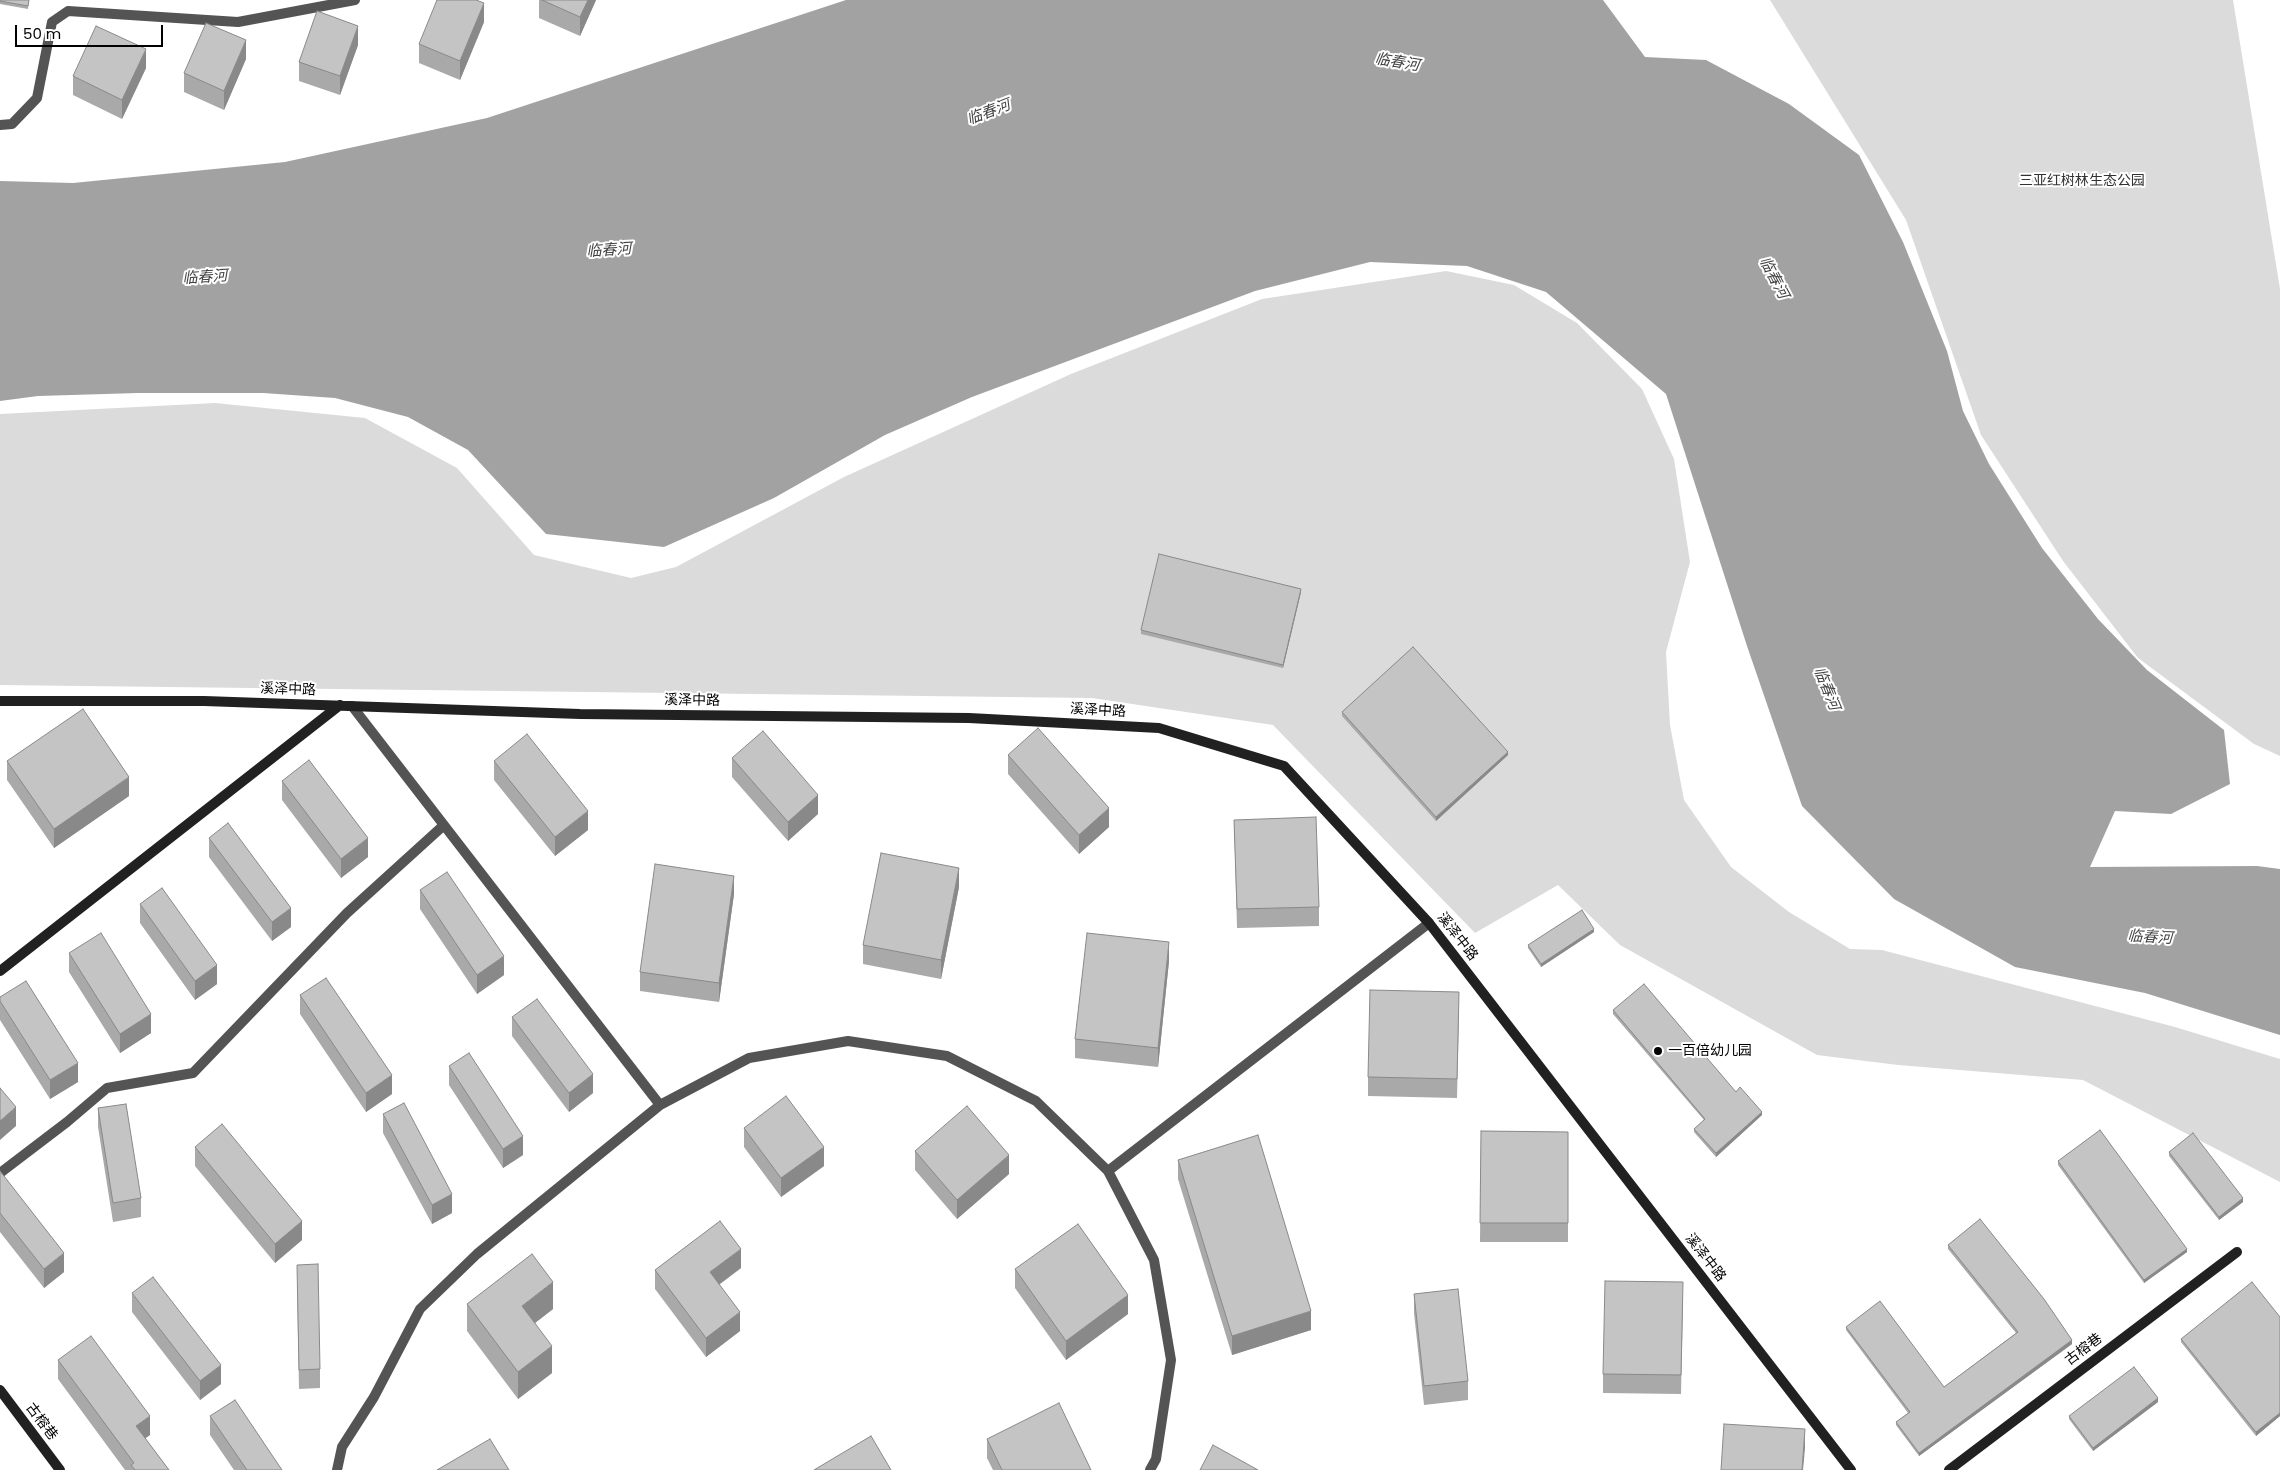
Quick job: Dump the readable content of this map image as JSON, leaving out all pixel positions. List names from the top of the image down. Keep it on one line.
{"streets":{"street":["溪泽中路","古榕巷"]},"water":["临春河"],"parks":["三亚红树林生态公园"],"places":["一百倍幼儿园"],"scale_bar":"50 m"}
